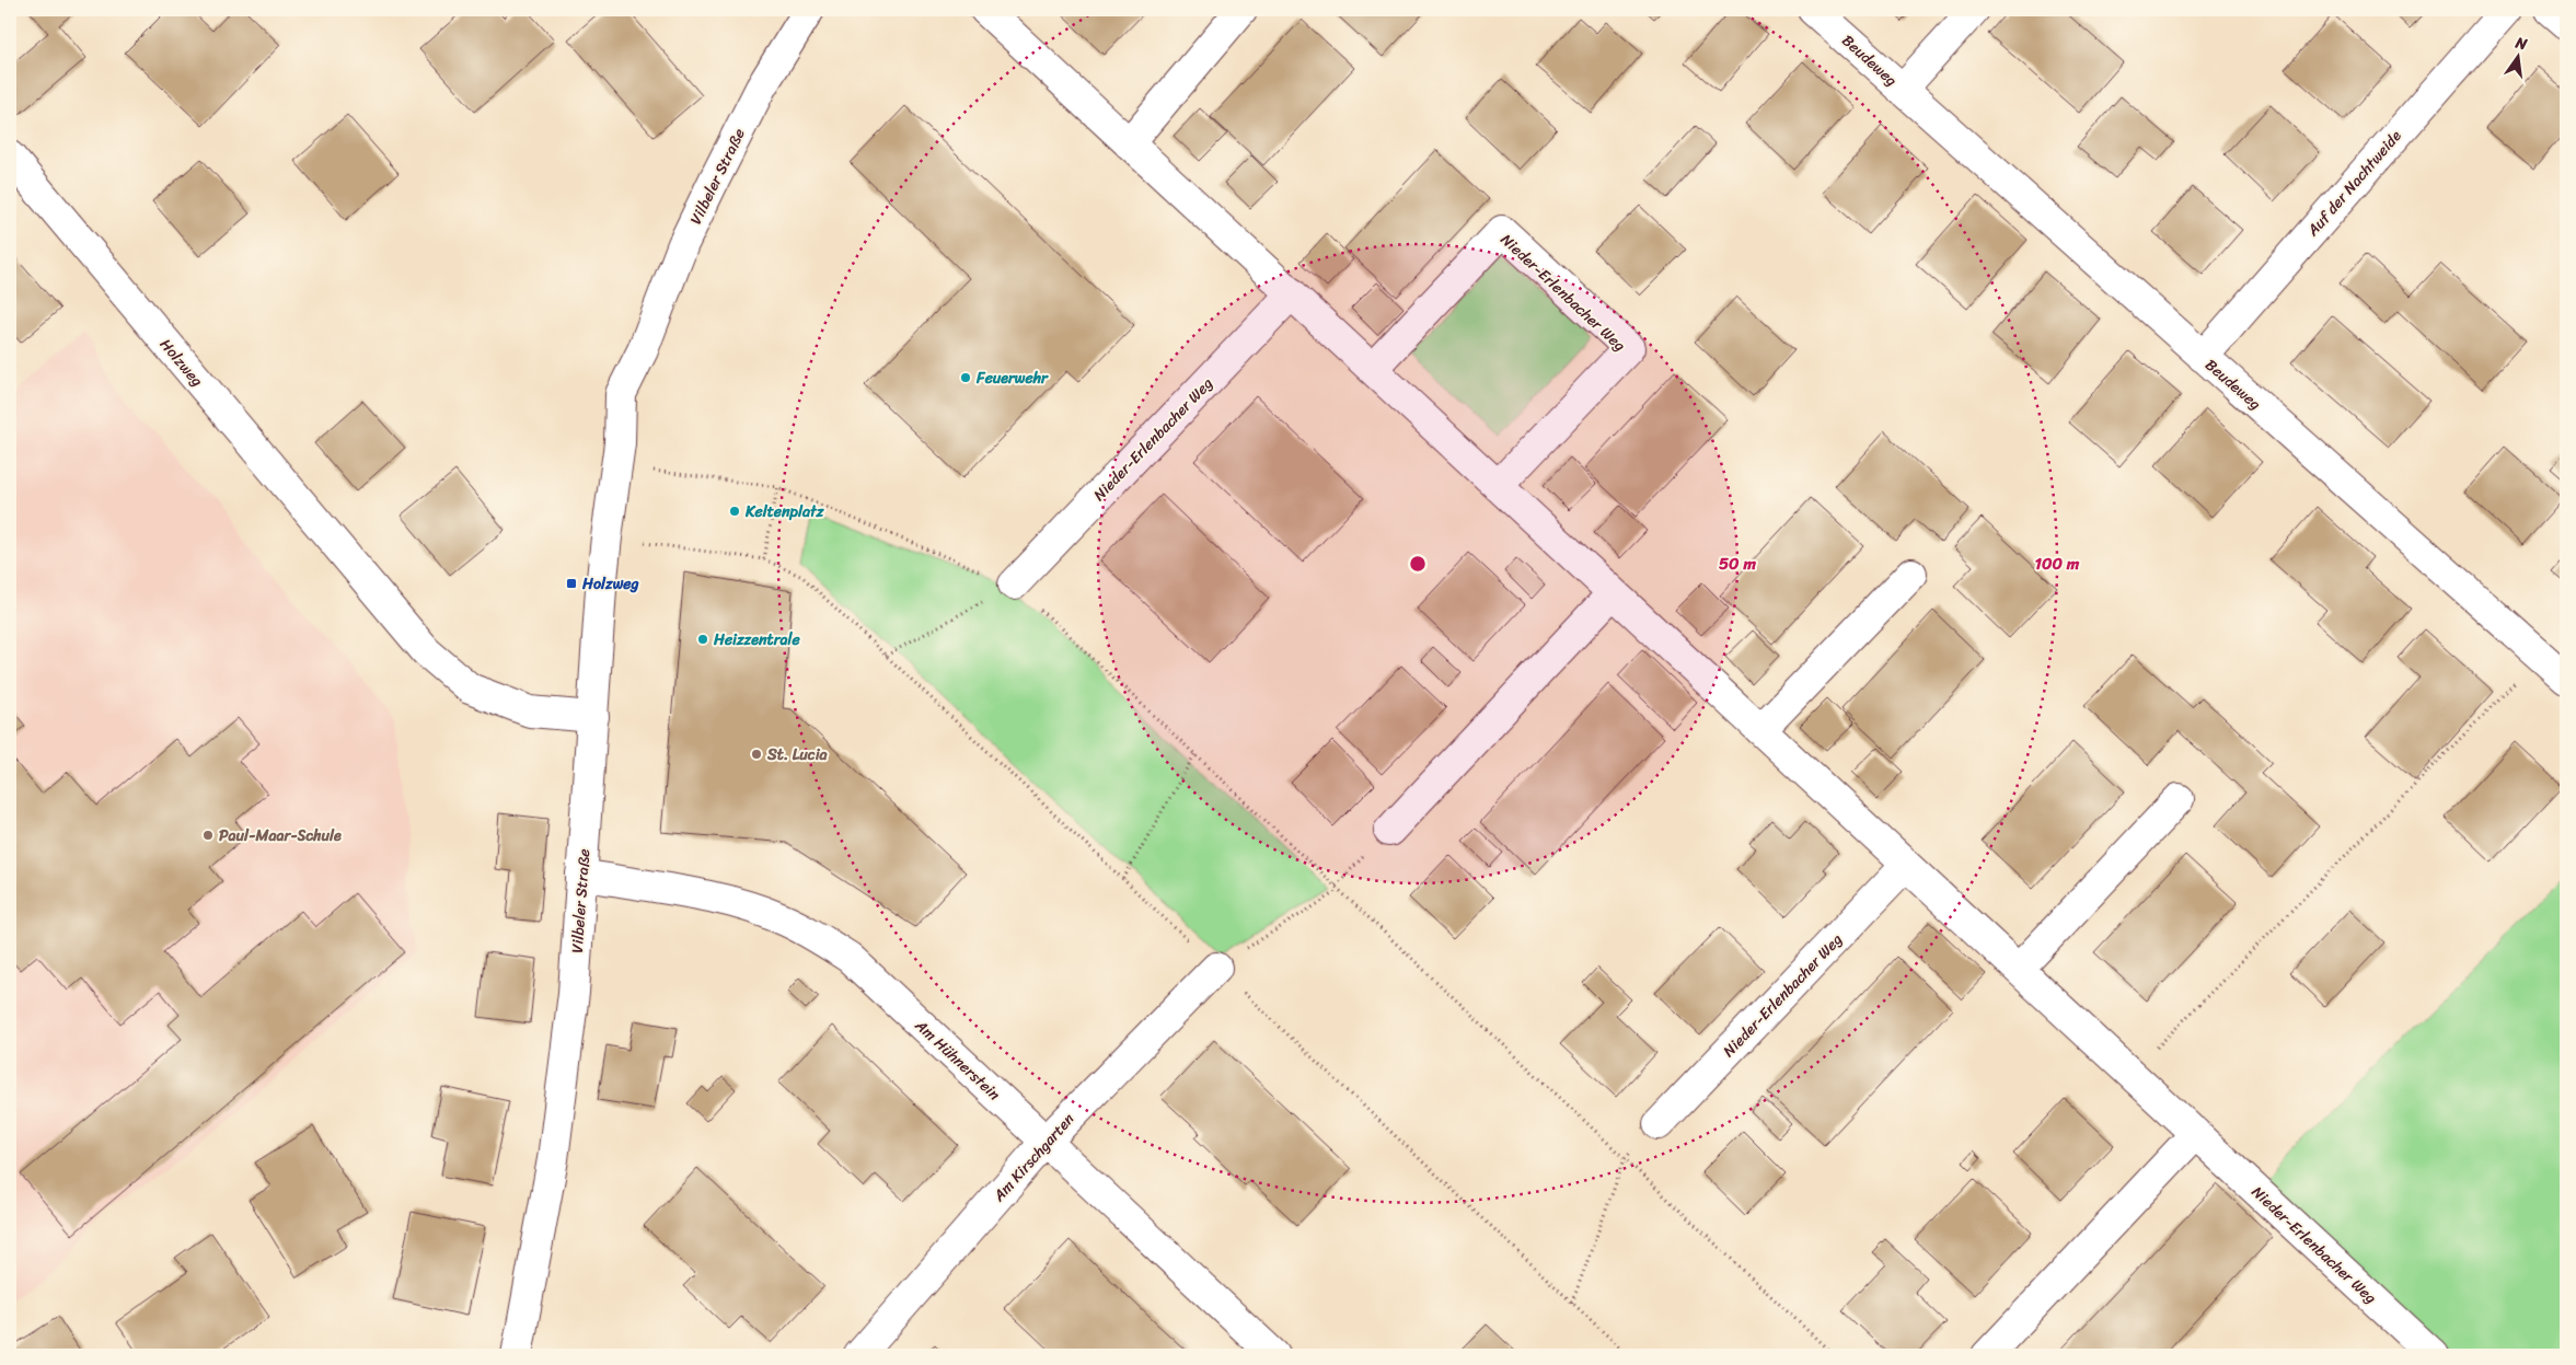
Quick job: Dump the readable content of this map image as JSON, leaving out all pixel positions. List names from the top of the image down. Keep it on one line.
{"streets":{"street":["Beudeweg","Vilbeler Straße","Auf der Nachtweide","Nieder-Erlenbacher Weg","Holzweg","Am Hühnerstein","Am Kirschgarten"]},"crossings":[["Beudeweg","Auf der Nachtweide"],["Vilbeler Straße","Holzweg"],["Vilbeler Straße","Am Hühnerstein"],["Am Hühnerstein","Am Kirschgarten"]],"places":{"other":["Feuerwehr","Keltenplatz","Heizzentrale","St. Lucia","Paul-Maar-Schule"],"transit":["Holzweg"]},"north":"top","rings":["50 m","100 m"]}
